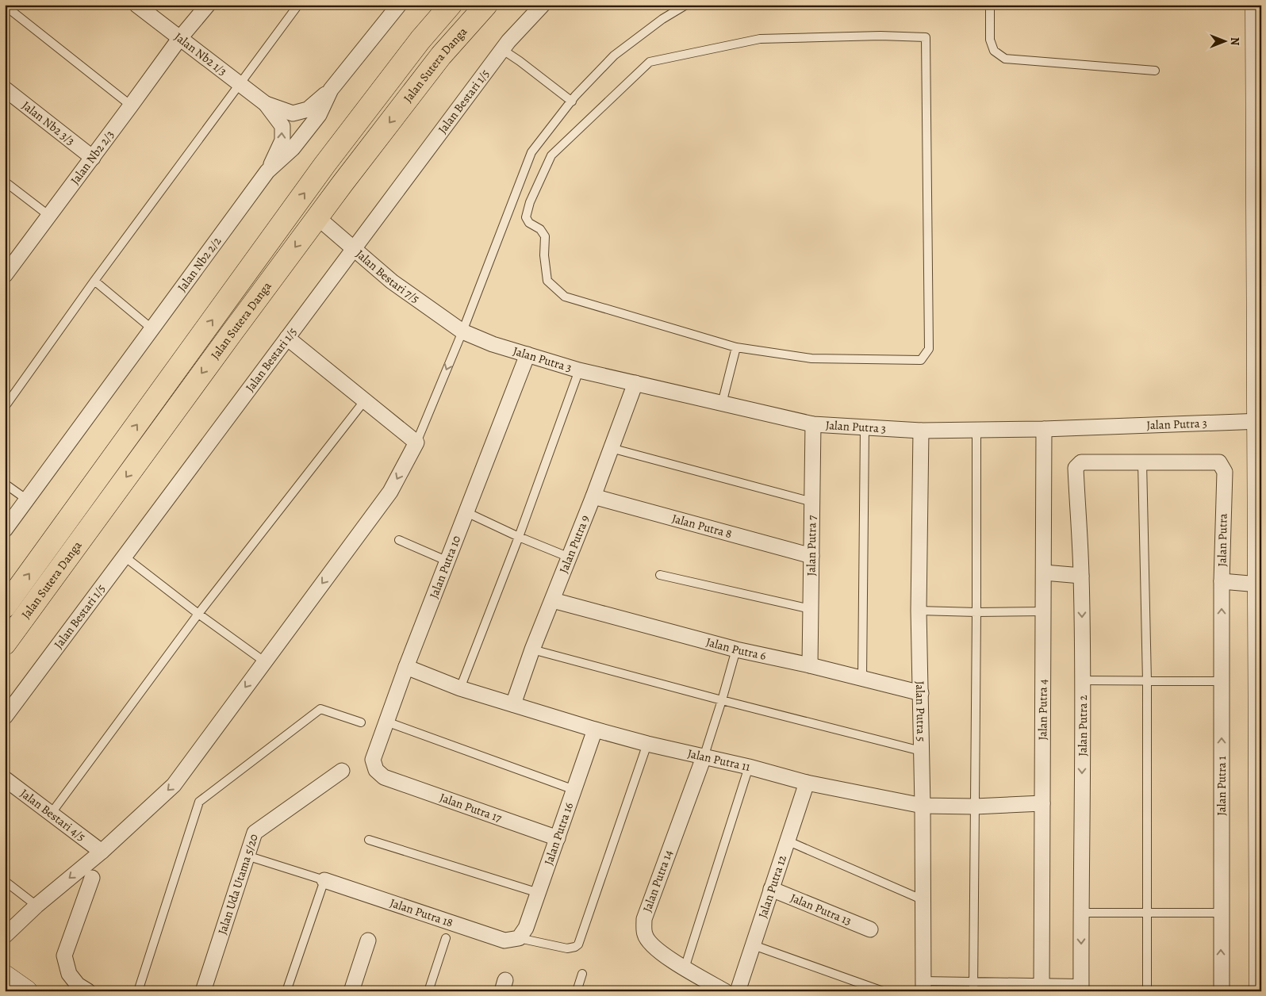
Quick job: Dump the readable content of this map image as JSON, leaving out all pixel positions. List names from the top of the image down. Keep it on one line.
{"streets":{"main road":["Jalan Sutera Danga"],"street":["Jalan Nb2 1/3","Jalan Bestari 1/5","Jalan Nb2 3/3","Jalan Nb2 2/3","Jalan Nb2 2/2","Jalan Bestari 7/5","Jalan Putra 3","Jalan Putra 8","Jalan Putra","Jalan Putra 9","Jalan Putra 7","Jalan Putra 10","Jalan Putra 6","Jalan Putra 4","Jalan Putra 5","Jalan Putra 2","Jalan Putra 11","Jalan Putra 1","Jalan Putra 17","Jalan Bestari 4/5","Jalan Putra 16","Jalan Putra 14","Jalan Uda Utama 5/20","Jalan Putra 12","Jalan Putra 13","Jalan Putra 18"]},"crossings":[["Jalan Nb2 1/3","Jalan Nb2 2/3"],["Jalan Nb2 1/3","Jalan Nb2 2/2"],["Jalan Sutera Danga","Jalan Bestari 7/5"],["Jalan Bestari 1/5","Jalan Bestari 7/5"],["Jalan Nb2 3/3","Jalan Nb2 2/3"],["Jalan Bestari 7/5","Jalan Putra 3"],["Jalan Putra 3","Jalan Putra 9"],["Jalan Putra 3","Jalan Putra 7"],["Jalan Putra 3","Jalan Putra 10"],["Jalan Putra 3","Jalan Putra 4"],["Jalan Putra 3","Jalan Putra 5"],["Jalan Putra 8","Jalan Putra 9"],["Jalan Putra 8","Jalan Putra 7"],["Jalan Putra","Jalan Putra 2"],["Jalan Putra","Jalan Putra 1"],["Jalan Putra 9","Jalan Putra 6"],["Jalan Putra 9","Jalan Putra 11"],["Jalan Putra 7","Jalan Putra 6"],["Jalan Putra 10","Jalan Putra 11"],["Jalan Putra 10","Jalan Putra 17"],["Jalan Putra 6","Jalan Putra 5"],["Jalan Putra 4","Jalan Putra 11"],["Jalan Putra 5","Jalan Putra 11"],["Jalan Putra 11","Jalan Putra 16"],["Jalan Putra 11","Jalan Putra 14"],["Jalan Putra 11","Jalan Putra 12"],["Jalan Putra 17","Jalan Putra 16"],["Jalan Putra 16","Jalan Putra 18"],["Jalan Putra 12","Jalan Putra 13"]],"one_way":["Jalan Putra 2","Jalan Putra 1"],"north":"right"}
